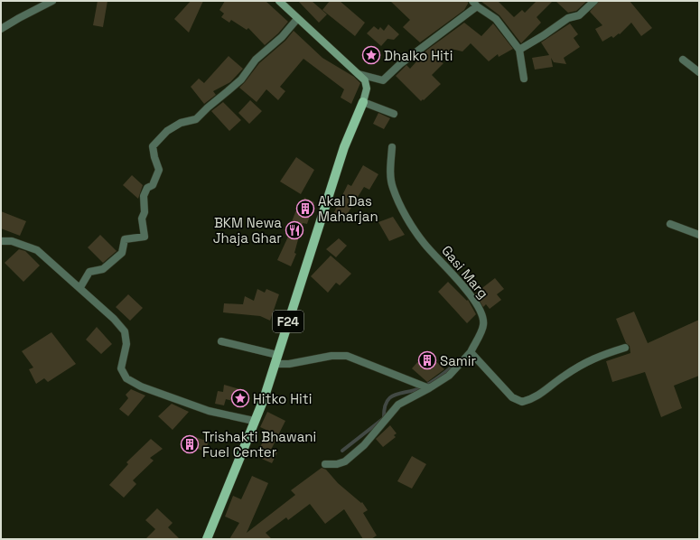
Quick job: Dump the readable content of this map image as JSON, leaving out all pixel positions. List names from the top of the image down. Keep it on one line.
{"streets":{"main road":["F24"],"street":["Gasi Marg"]},"places":{"place":["Dhalko Hiti","Hitko Hiti"],"building":["Akal Das Maharjan","Samir","Trishakti Bhawani Fuel Center"],"restaurant":["BKM Newa Jhaja Ghar"]}}
